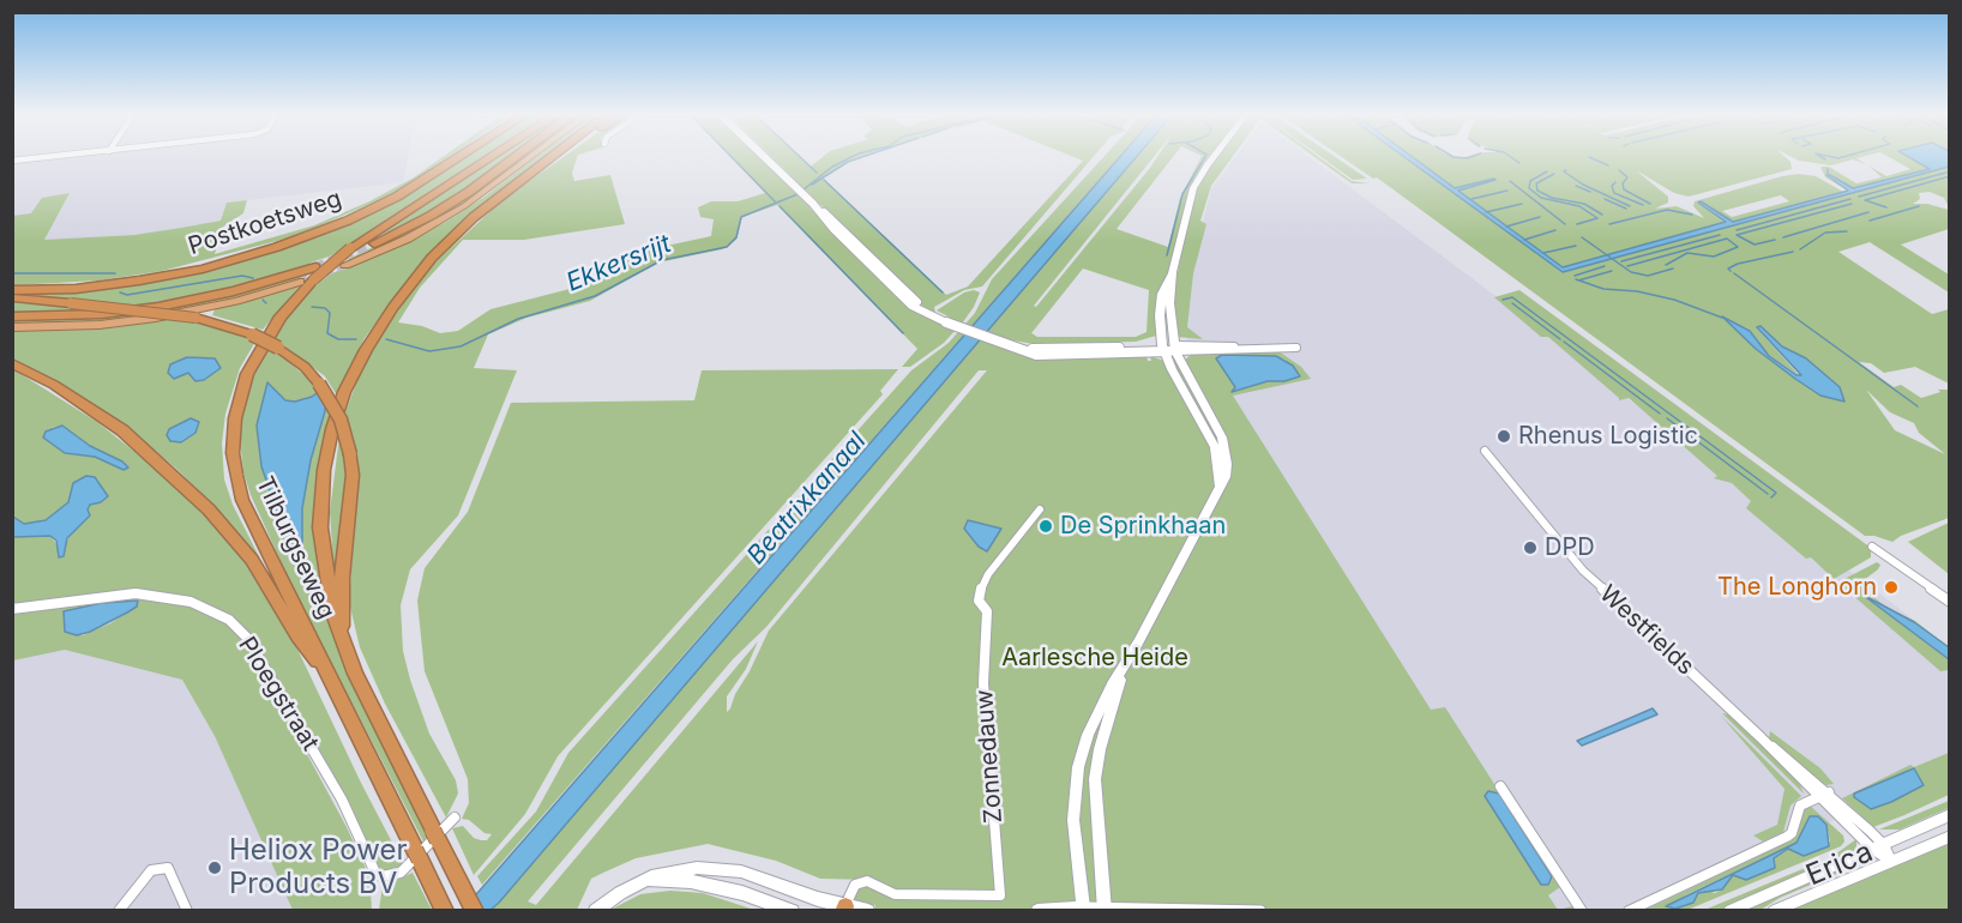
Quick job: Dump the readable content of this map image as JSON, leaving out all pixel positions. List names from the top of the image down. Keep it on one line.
{"streets":{"highway":["Postkoetsweg","Tilburgseweg"],"street":["Westfields","Ploegstraat","Zonnedauw","Erica"]},"crossings":[["Westfields","Erica"]],"water":["Ekkersrijt","Beatrixkanaal"],"parks":["Aarlesche Heide"],"places":["Rhenus Logistic","De Sprinkhaan","DPD","The Longhorn","Heliox Power Products BV"]}
